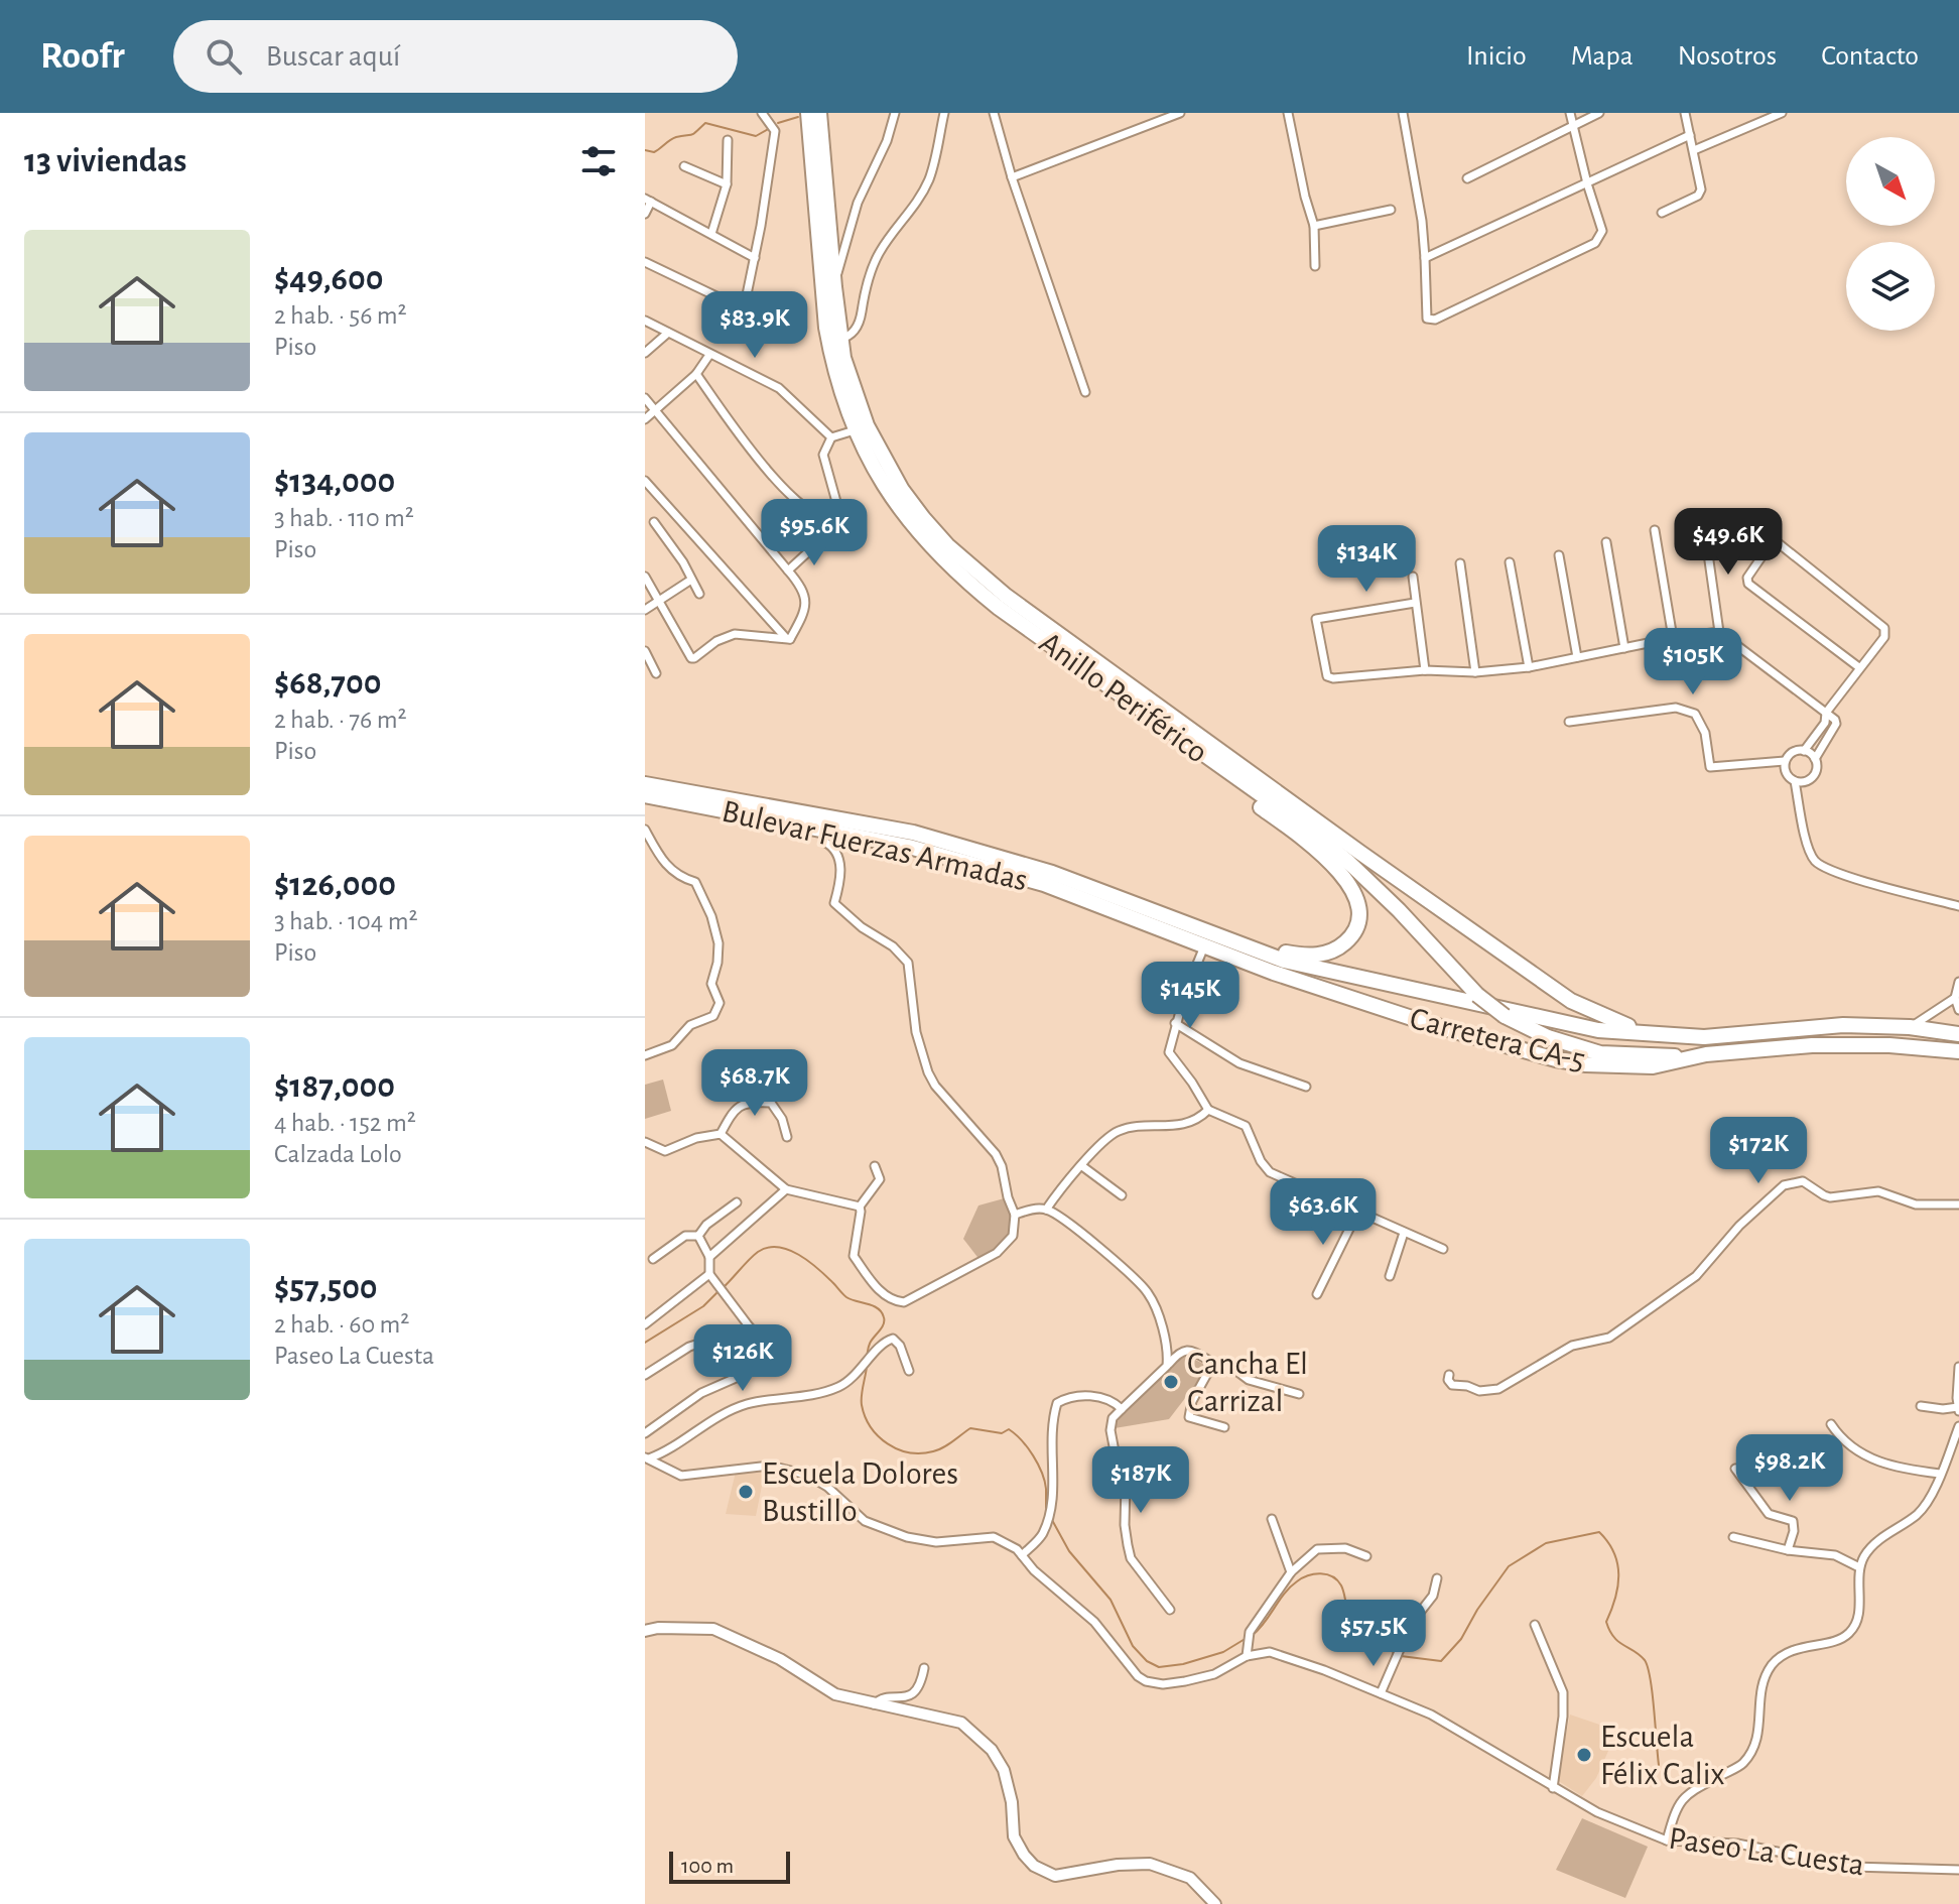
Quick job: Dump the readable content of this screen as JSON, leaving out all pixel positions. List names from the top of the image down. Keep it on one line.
{"streets":{"highway":["Anillo Periférico","Bulevar Fuerzas Armadas","Carretera CA-5"],"street":["Paseo La Cuesta"]},"crossings":[["Anillo Periférico","Carretera CA-5"],["Bulevar Fuerzas Armadas","Carretera CA-5"]],"places":["Cancha El Carrizal","Escuela Dolores Bustillo","Escuela Félix Calix"],"scale_bar":"100 m","north":"bottom right","page":{"header":"Roofr","search":"Buscar aquí","nav":["Inicio","Mapa","Nosotros","Contacto"],"heading":"13 viviendas","list":[{"name":"$49,600","note":"2 hab. · 56 m² · Piso"},{"name":"$134,000","note":"3 hab. · 110 m² · Piso"},{"name":"$68,700","note":"2 hab. · 76 m² · Piso"},{"name":"$126,000","note":"3 hab. · 104 m² · Piso"},{"name":"$187,000","note":"4 hab. · 152 m² · Calzada Lolo"},{"name":"$57,500","note":"2 hab. · 60 m² · Paseo La Cuesta"}],"price":["$83.9K","$95.6K","$49.6K","$134K","$105K","$145K","$68.7K","$172K","$63.6K","$126K","$98.2K","$187K","$57.5K"],"scale":"100 m"}}
